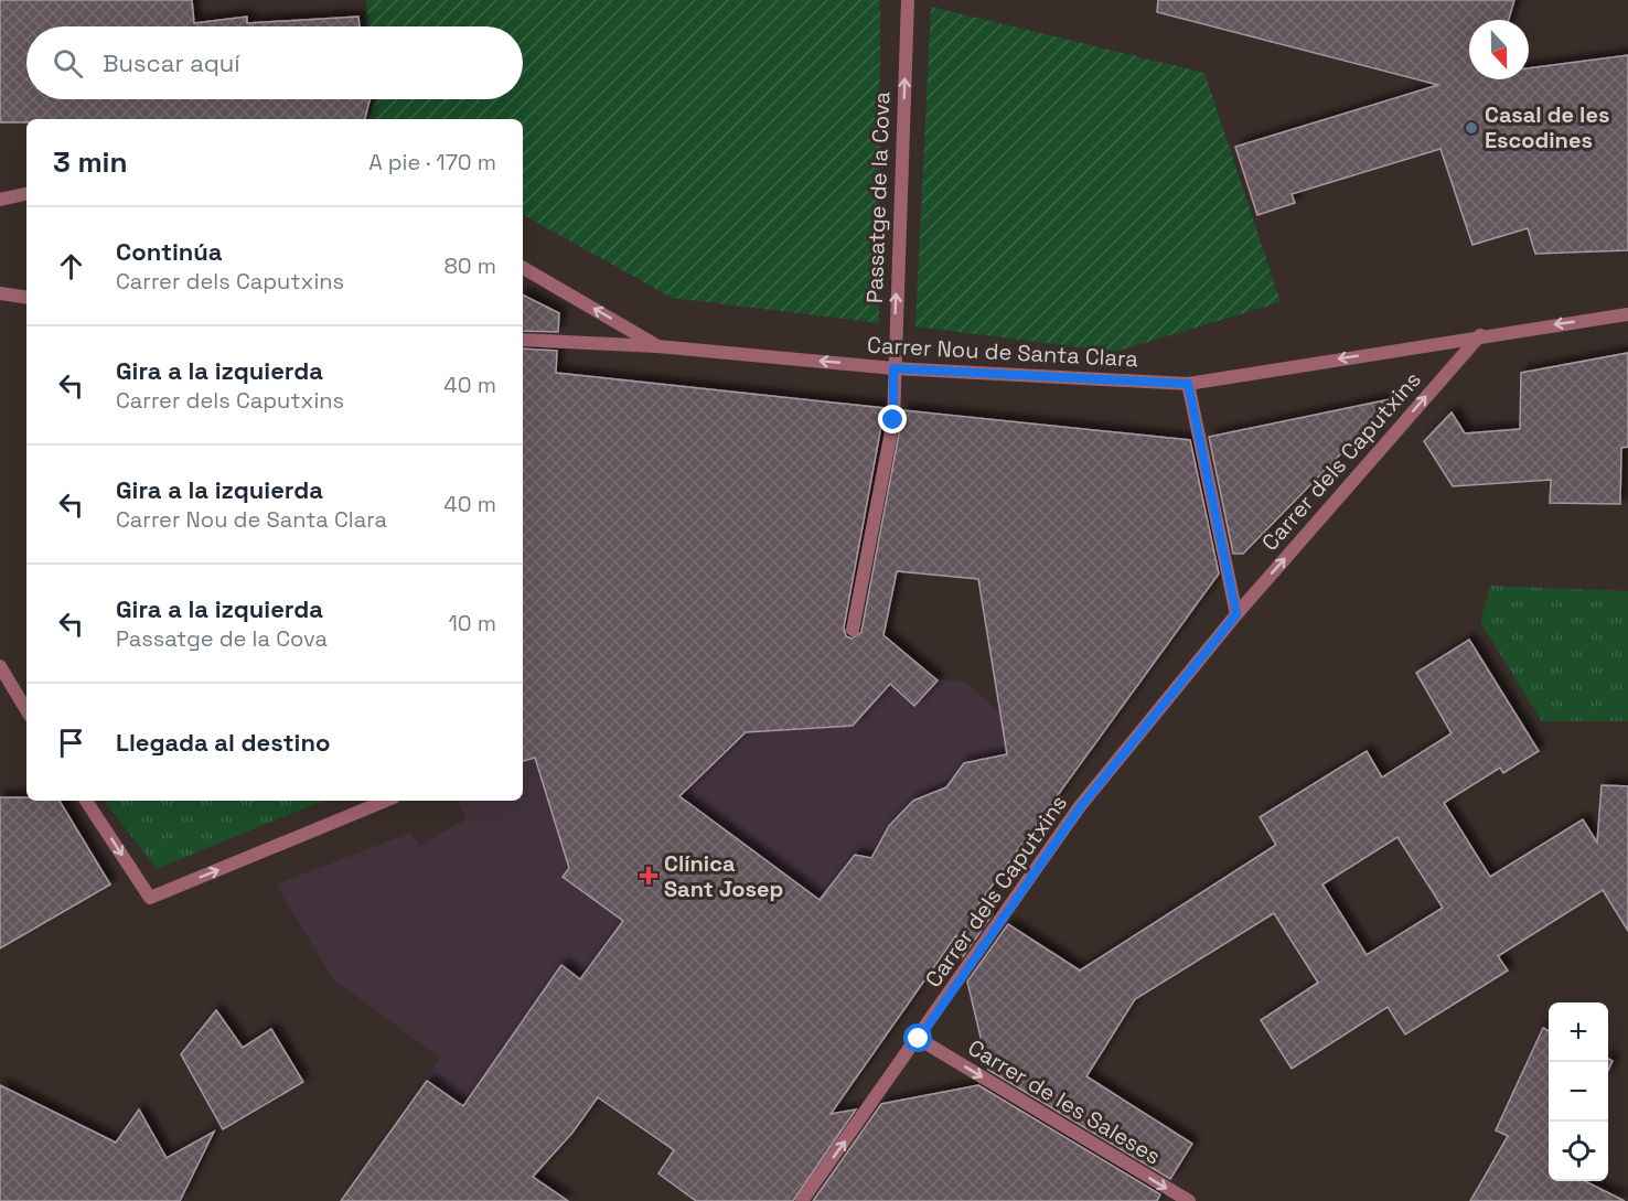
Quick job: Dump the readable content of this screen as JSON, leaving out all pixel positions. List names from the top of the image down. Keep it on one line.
{"streets":{"street":["Passatge de la Cova","Carrer Nou de Santa Clara","Carrer dels Caputxins","Carrer de les Saleses"]},"crossings":[["Passatge de la Cova","Carrer Nou de Santa Clara"],["Carrer Nou de Santa Clara","Carrer dels Caputxins"],["Carrer dels Caputxins","Carrer de les Saleses"]],"one_way":["Passatge de la Cova","Carrer Nou de Santa Clara","Carrer dels Caputxins","Carrer de les Saleses"],"places":{"other":["Casal de les Escodines"],"health":["Clínica Sant Josep"]},"north":"bottom","page":{"search":"Buscar aquí","heading":["3 min","A pie · 170 m"],"list":[["Continúa","Carrer dels Caputxins","80 m"],["Gira a la izquierda","Carrer dels Caputxins","40 m"],["Gira a la izquierda","Carrer Nou de Santa Clara","40 m"],["Gira a la izquierda","Passatge de la Cova","10 m"],"Llegada al destino"],"map_buttons":["+","−"]}}
